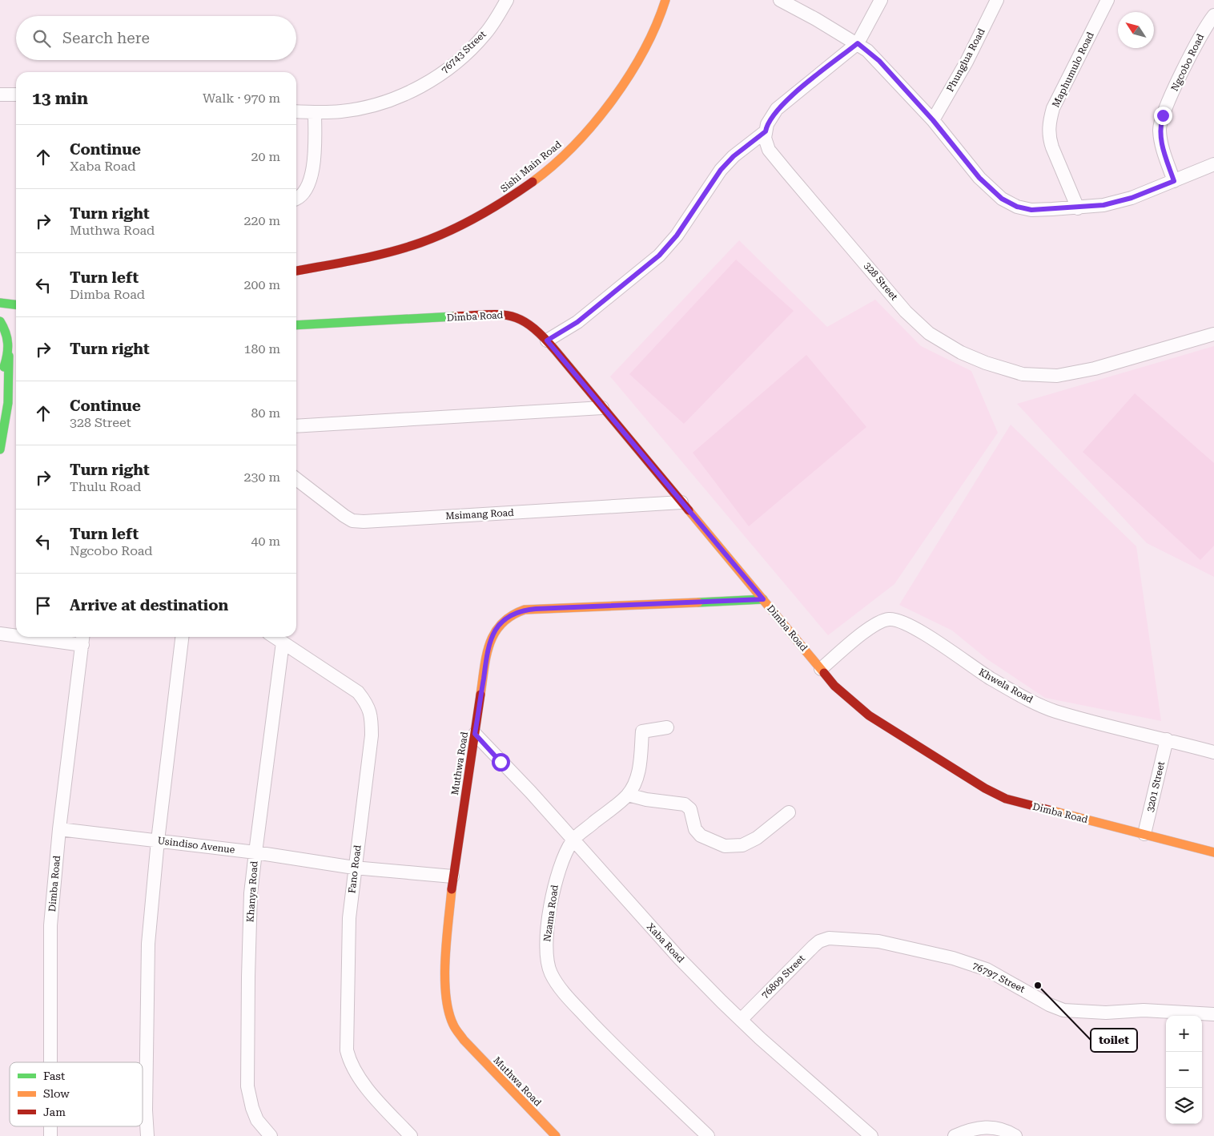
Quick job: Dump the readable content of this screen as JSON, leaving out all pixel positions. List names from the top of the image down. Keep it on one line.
{"streets":{"street":["76743 Street","Phunglua Road","Ngcobo Road","Maphumulo Road","Sishi Main Road","328 Street","Dimba Road","Msimang Road","Khwela Road","Muthwa Road","3201 Street","Usindiso Avenue","Fano Road","Khanya Road","Nzama Road","Xaba Road","76809 Street","76797 Street"]},"crossings":[["Dimba Road","Msimang Road"],["Dimba Road","Khwela Road"],["Dimba Road","Muthwa Road"],["Dimba Road","3201 Street"],["Dimba Road","Usindiso Avenue"],["Khwela Road","3201 Street"],["Muthwa Road","Usindiso Avenue"],["Muthwa Road","Xaba Road"],["Usindiso Avenue","Fano Road"],["Usindiso Avenue","Khanya Road"],["Fano Road","Khanya Road"],["Nzama Road","Xaba Road"],["Xaba Road","76809 Street"],["76809 Street","76797 Street"]],"places":["toilet"],"legend":["Fast","Slow","Jam"],"north":"top left","page":{"search":"Search here","heading":["13 min","Walk · 970 m"],"list":[["Continue","Xaba Road","20 m"],["Turn right","Muthwa Road","220 m"],["Turn left","Dimba Road","200 m"],["Turn right","180 m"],["Continue","328 Street","80 m"],["Turn right","Thulu Road","230 m"],["Turn left","Ngcobo Road","40 m"],"Arrive at destination"],"map_buttons":["+","−"]}}
